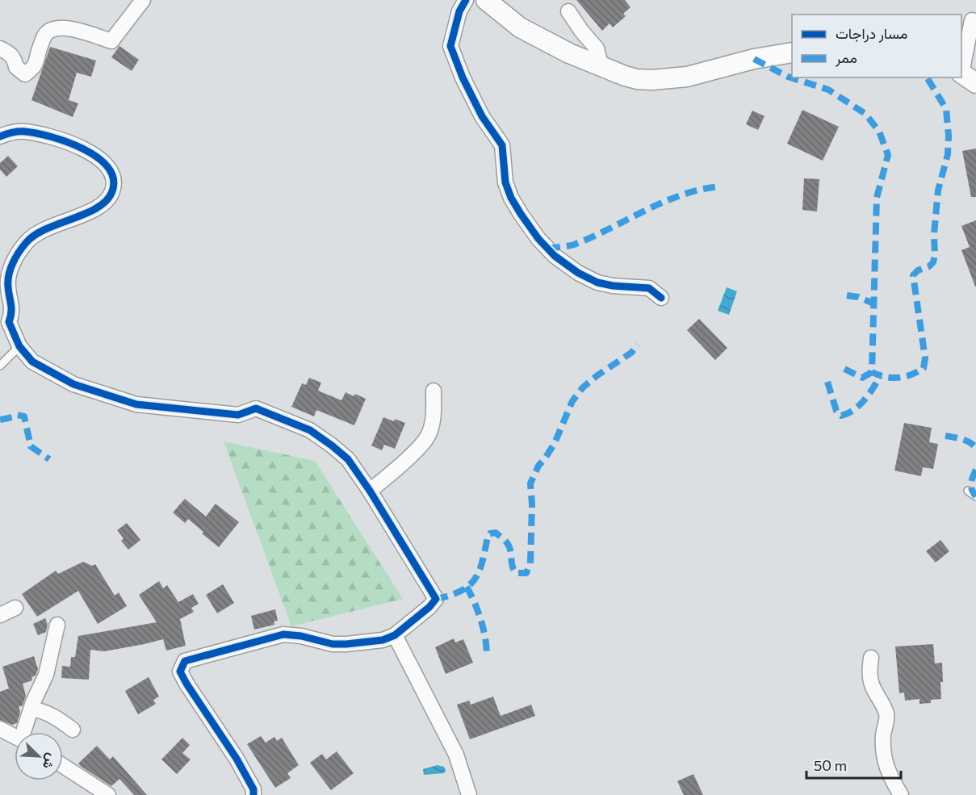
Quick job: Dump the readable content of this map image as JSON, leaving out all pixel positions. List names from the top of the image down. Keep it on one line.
{"legend":["مسار دراجات","ممر"],"scale_bar":"50 m","north":"bottom right"}
